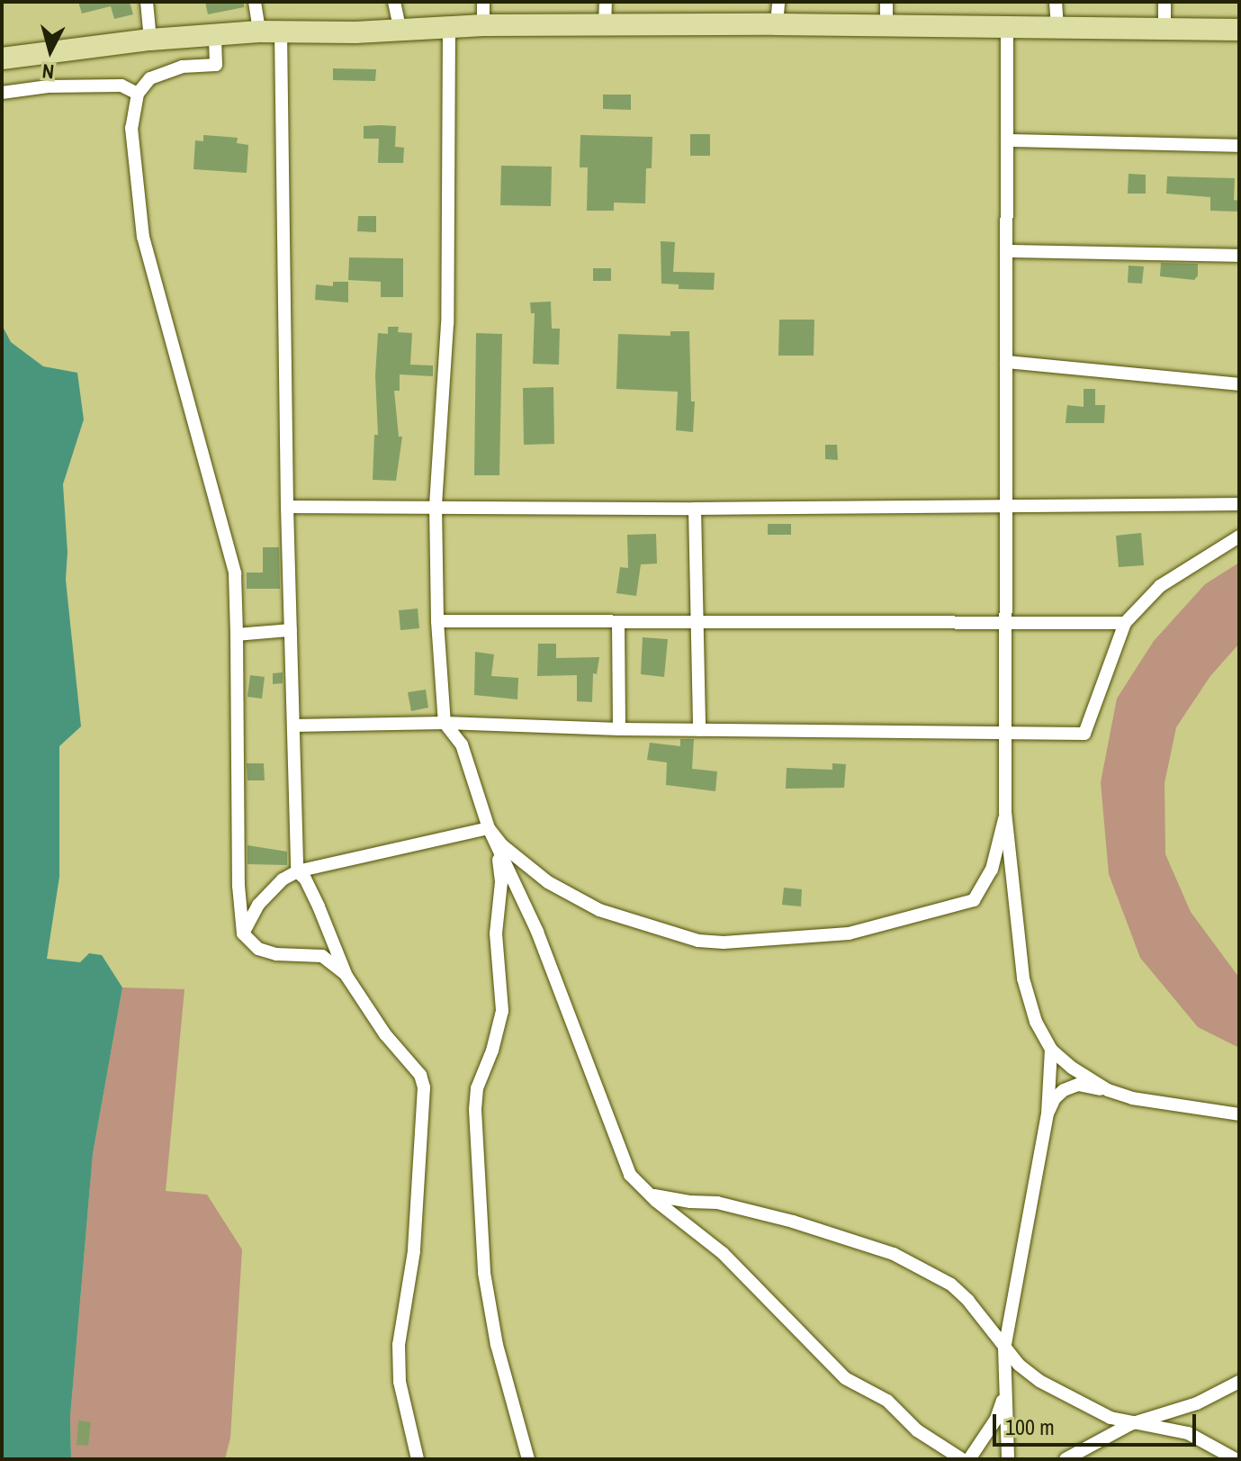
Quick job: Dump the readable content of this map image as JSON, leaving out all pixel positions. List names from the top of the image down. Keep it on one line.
{"scale_bar":"100 m","north":"bottom"}
